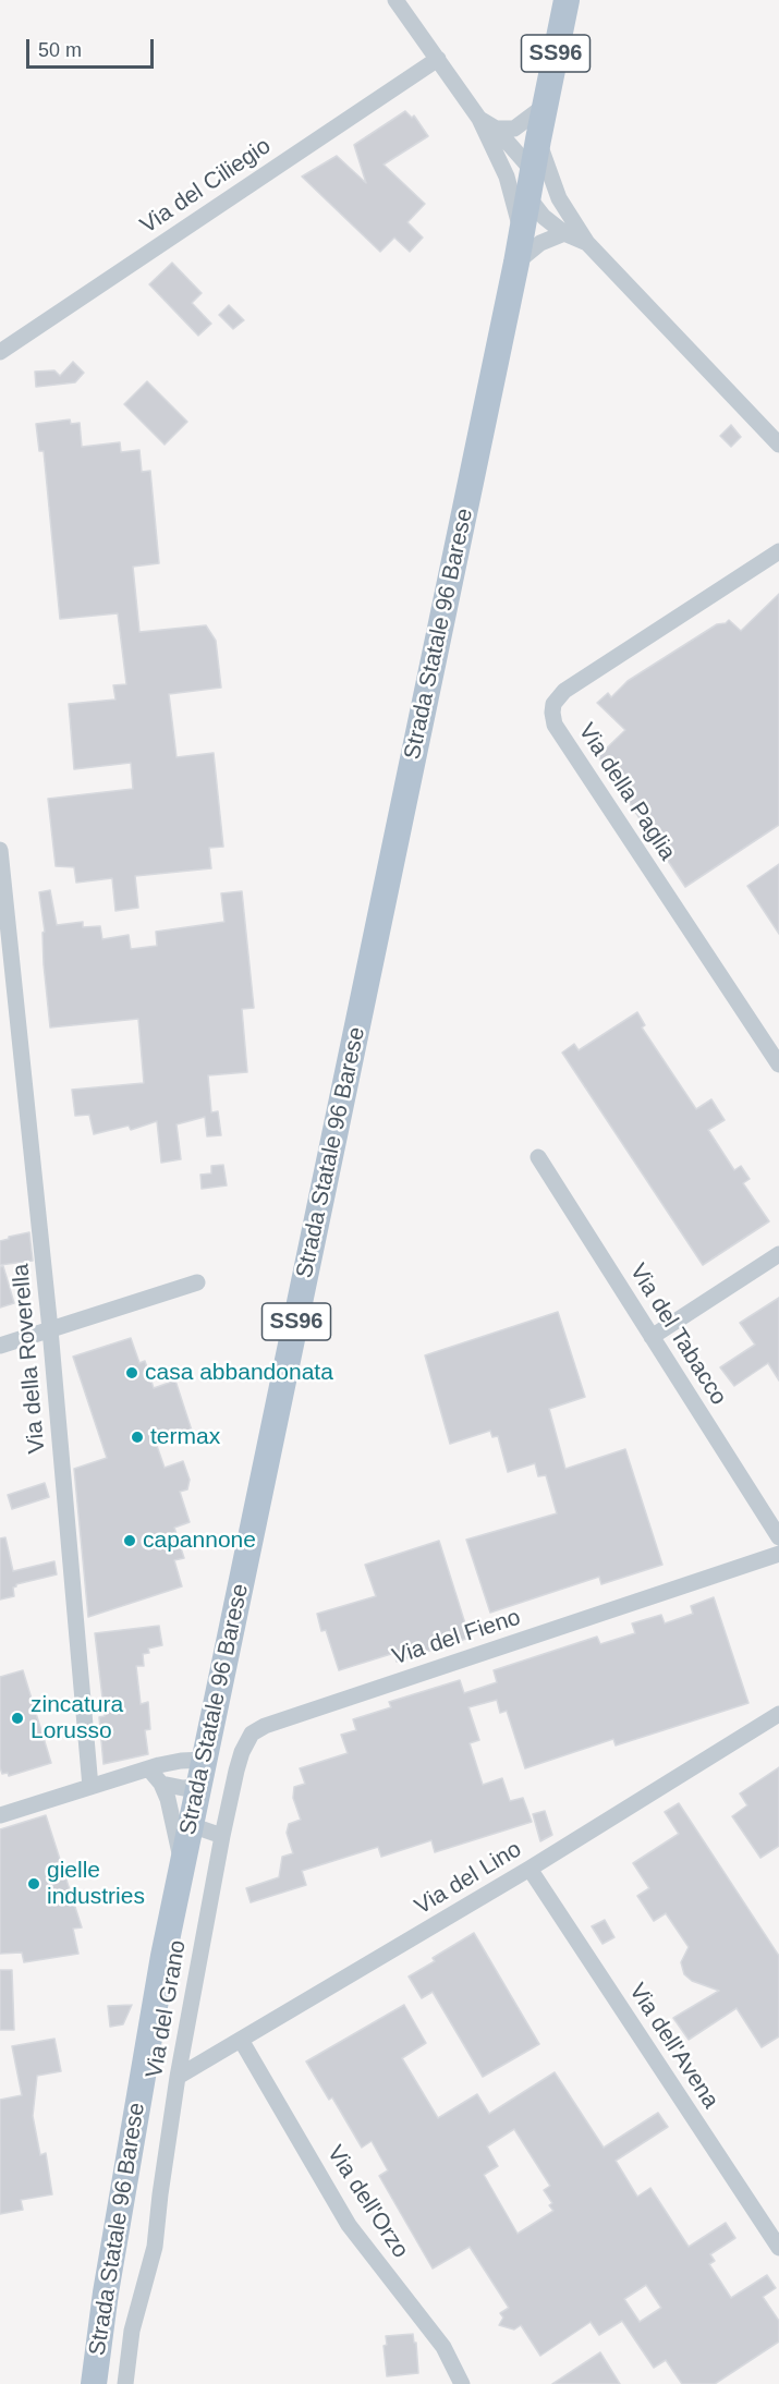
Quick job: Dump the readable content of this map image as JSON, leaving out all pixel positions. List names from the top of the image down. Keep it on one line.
{"streets":{"main road":["SS96","Strada Statale 96 Barese"],"street":["Via del Ciliegio","Via della Paglia","Via del Tabacco","Via della Roverella","Via del Fieno","Via del Lino","Via del Grano","Via dell'Avena","Via dell'Orzo"]},"crossings":[["Via del Fieno","Via del Grano"],["Via del Lino","Via del Grano"],["Via del Lino","Via dell'Avena"],["Via del Lino","Via dell'Orzo"]],"places":["casa abbandonata","termax","capannone","zincatura Lorusso","gielle industries"],"scale_bar":"50 m"}
